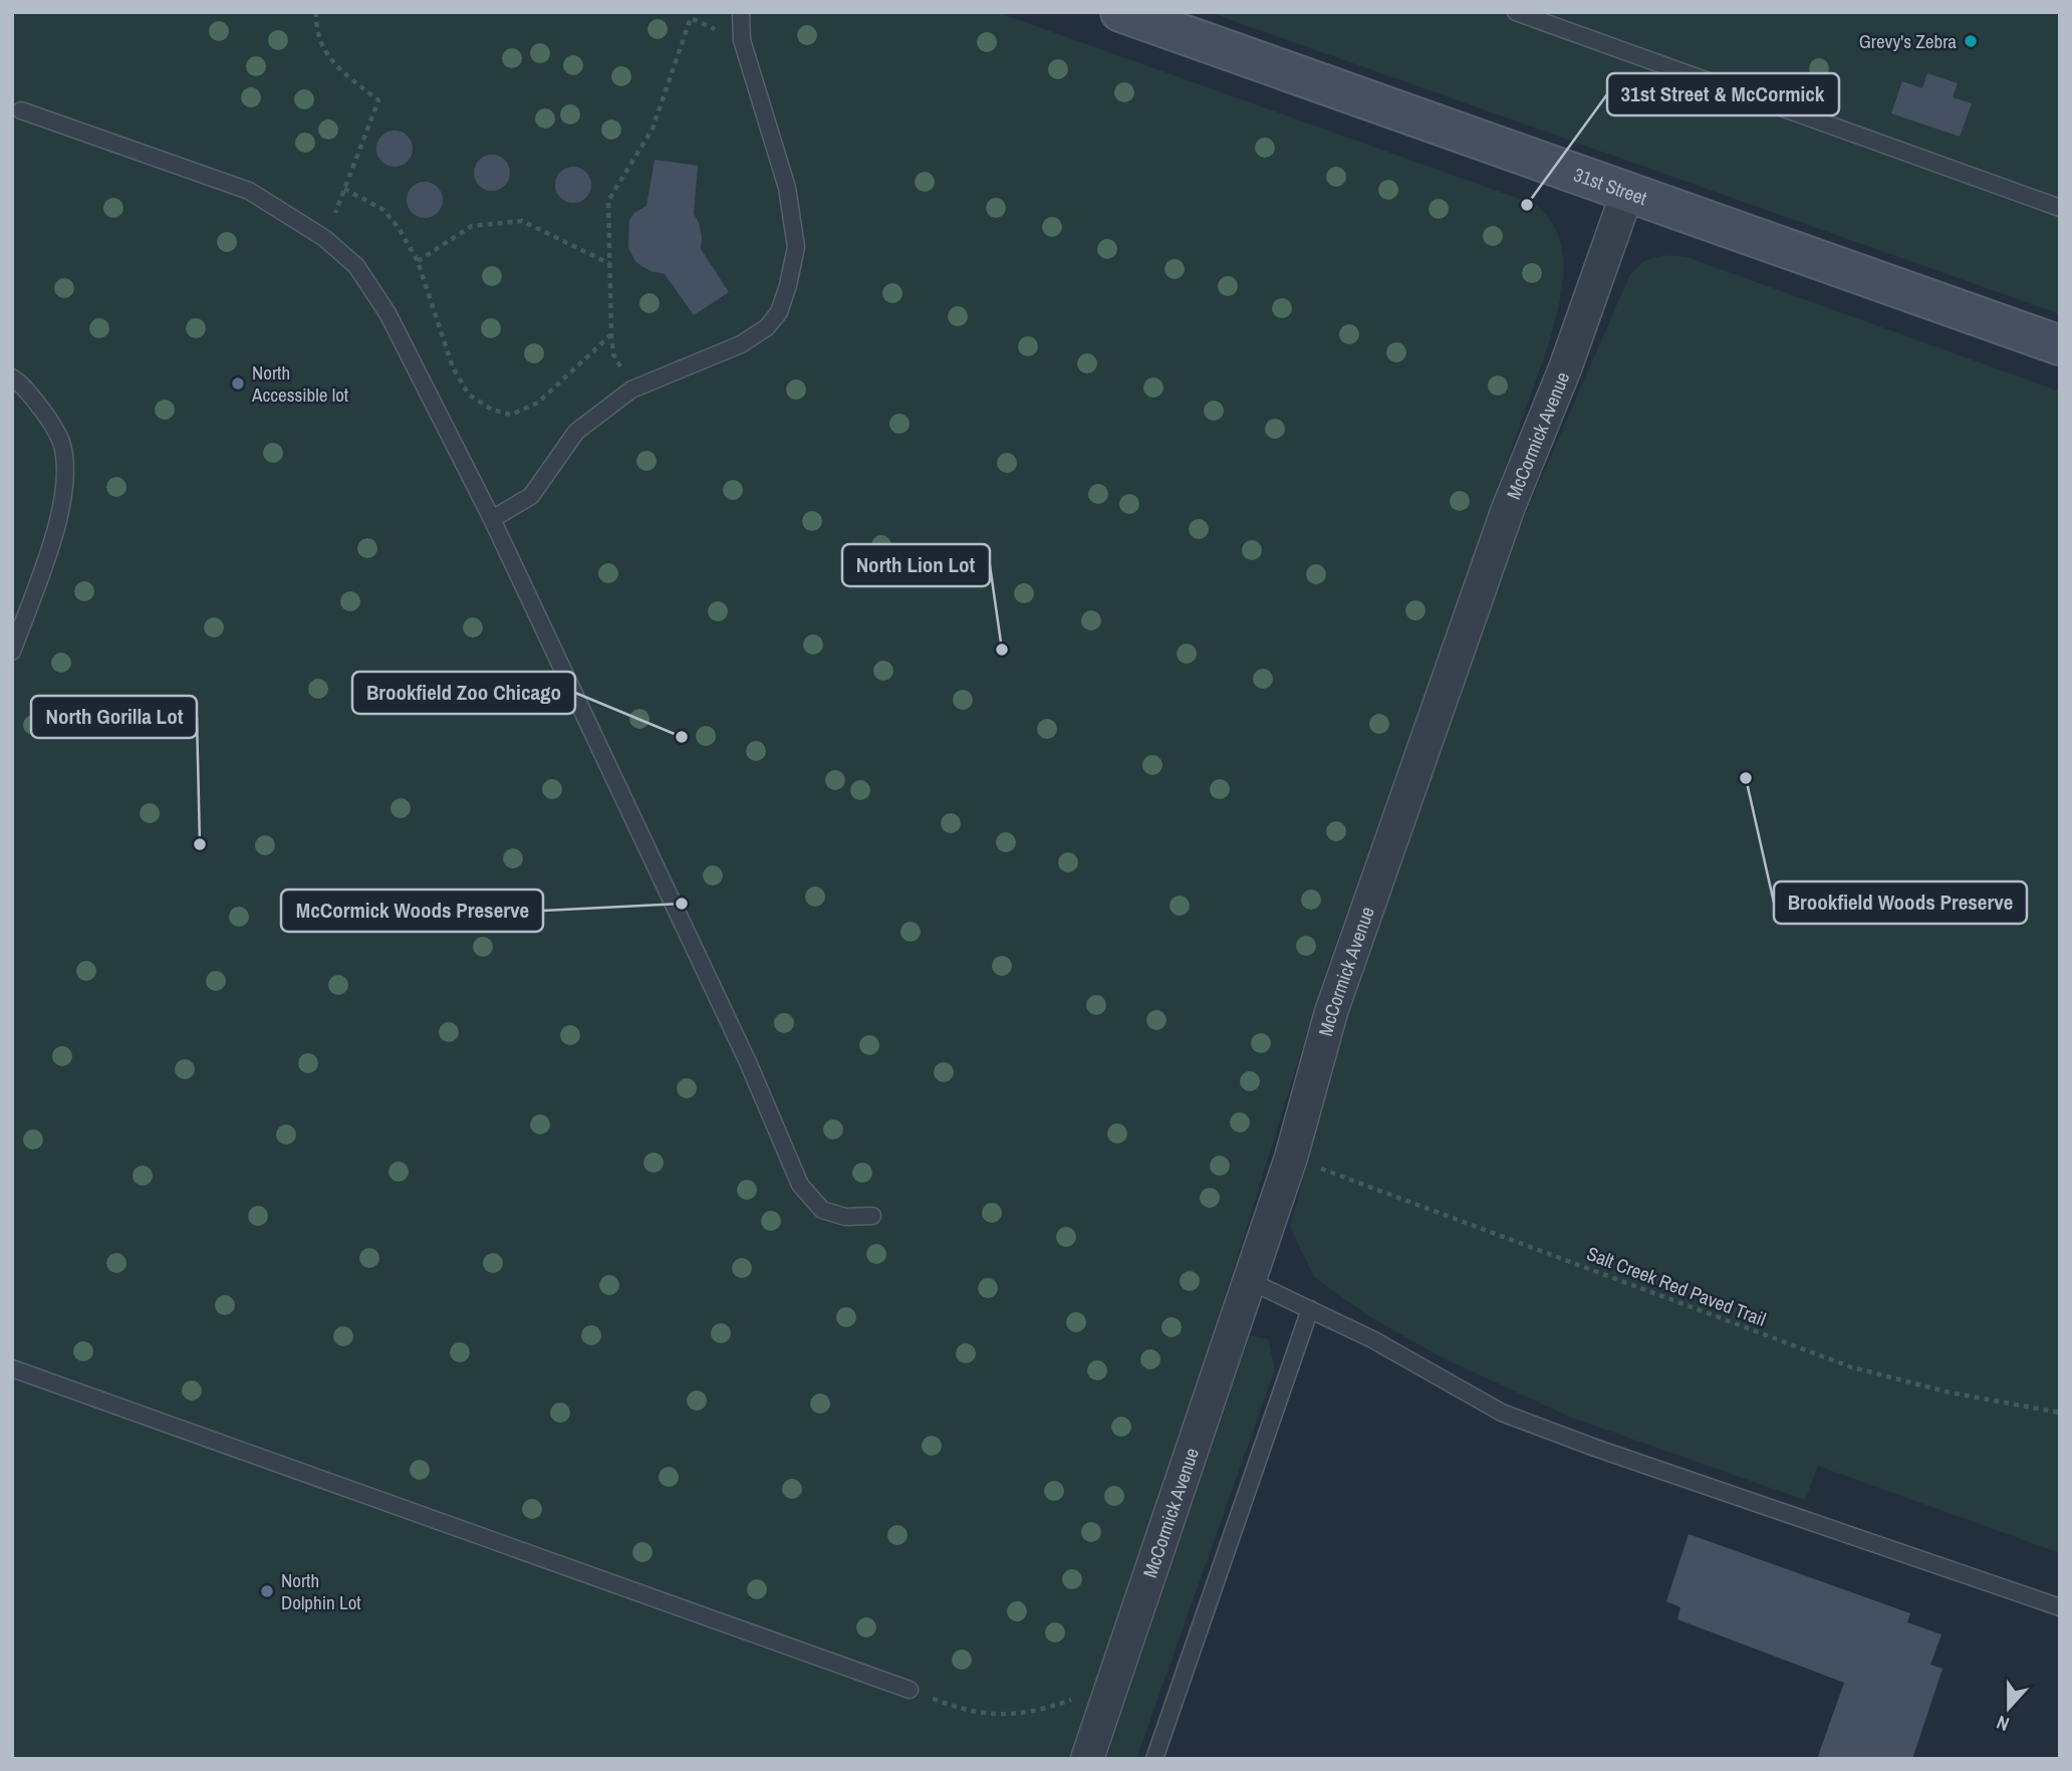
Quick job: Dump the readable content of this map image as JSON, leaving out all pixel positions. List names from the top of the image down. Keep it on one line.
{"streets":{"main road":["31st Street"],"street":["McCormick Avenue"],"path":["Salt Creek Red Paved Trail"]},"crossings":[["31st Street","McCormick Avenue"],["McCormick Avenue","Salt Creek Red Paved Trail"]],"places":["Grevy's Zebra","31st Street & McCormick","North Accessible lot","North Lion Lot","Brookfield Zoo Chicago","Brookfield Woods Preserve","North Gorilla Lot","McCormick Woods Preserve","North Dolphin Lot"],"north":"bottom"}
